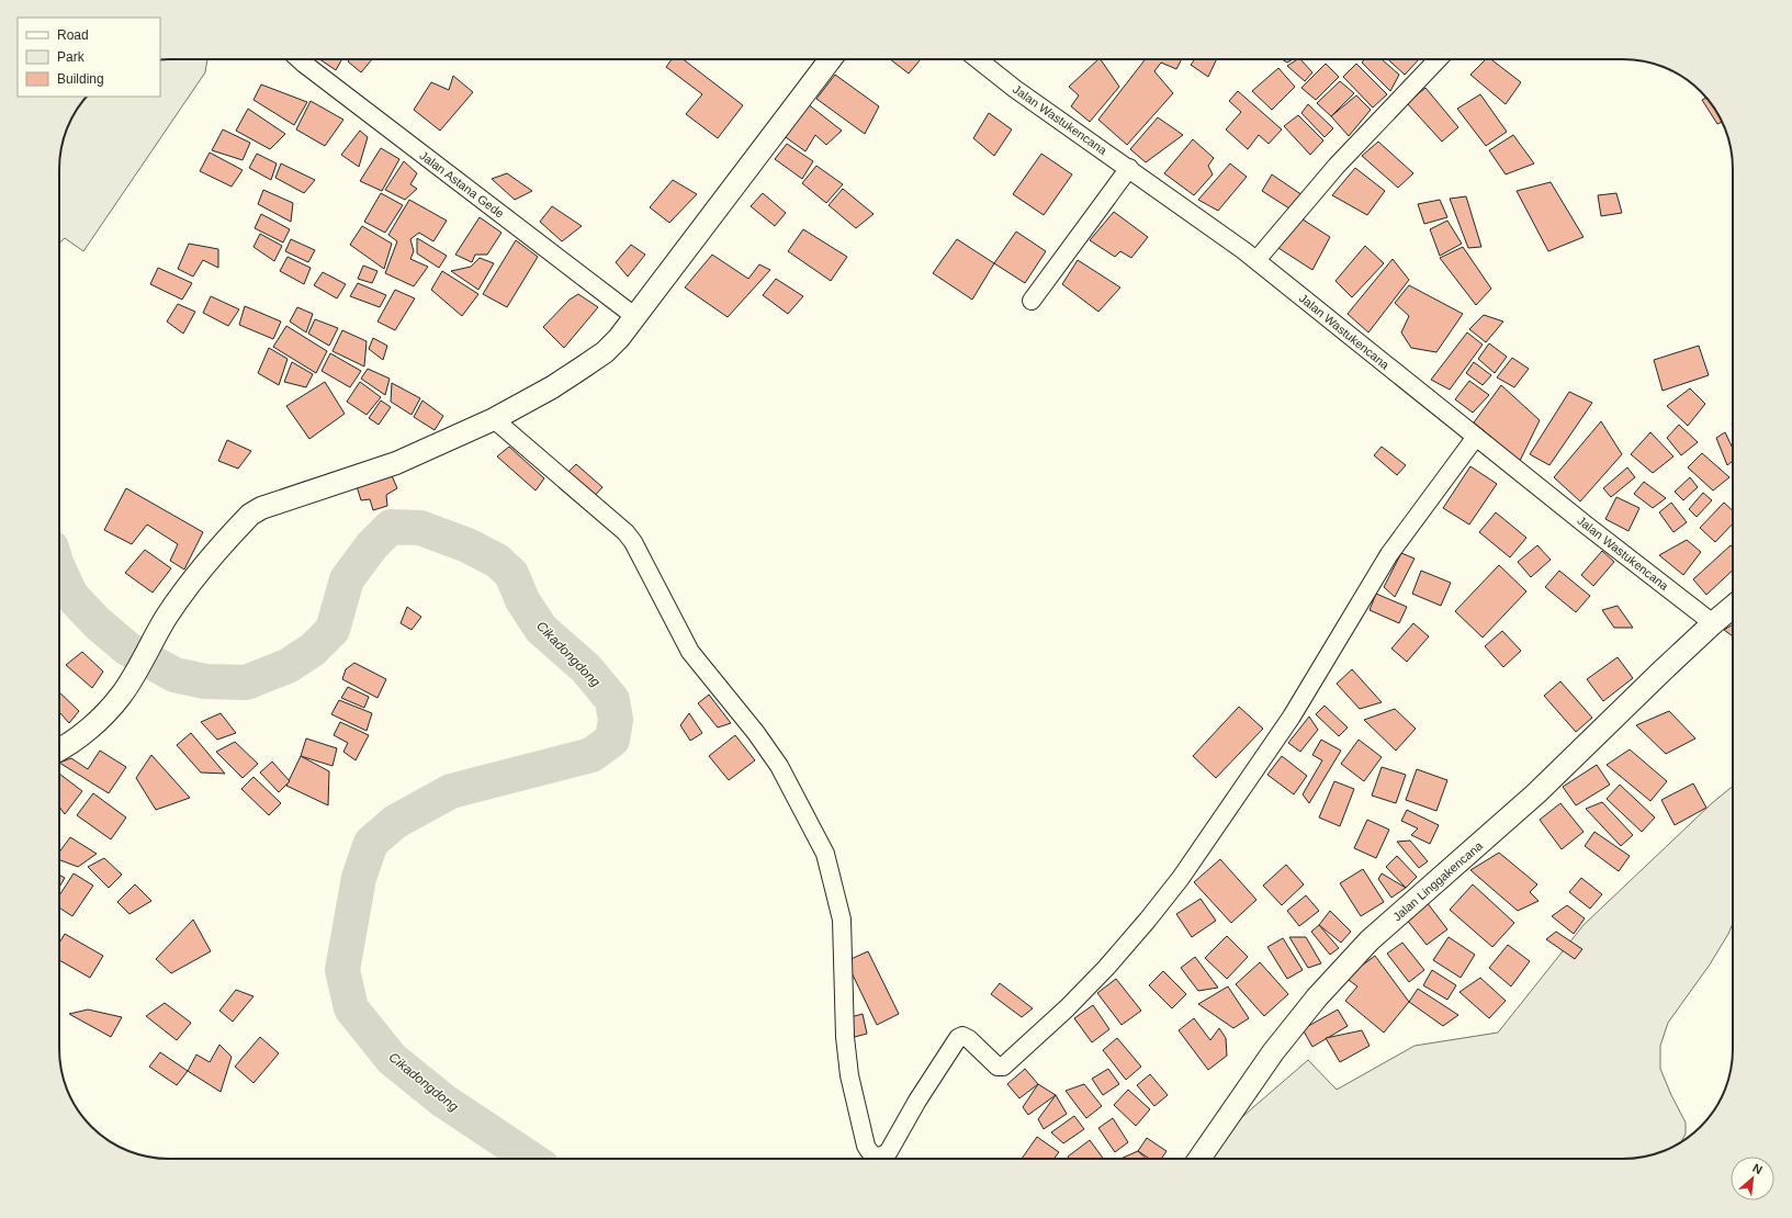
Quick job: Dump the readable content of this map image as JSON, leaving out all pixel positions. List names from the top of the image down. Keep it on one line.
{"streets":{"street":["Jalan Wastukencana","Jalan Astana Gede","Jalan Linggakencana"]},"crossings":[["Jalan Wastukencana","Jalan Linggakencana"]],"water":["Cikadongdong"],"legend":["Road","Park","Building"],"north":"top right"}
